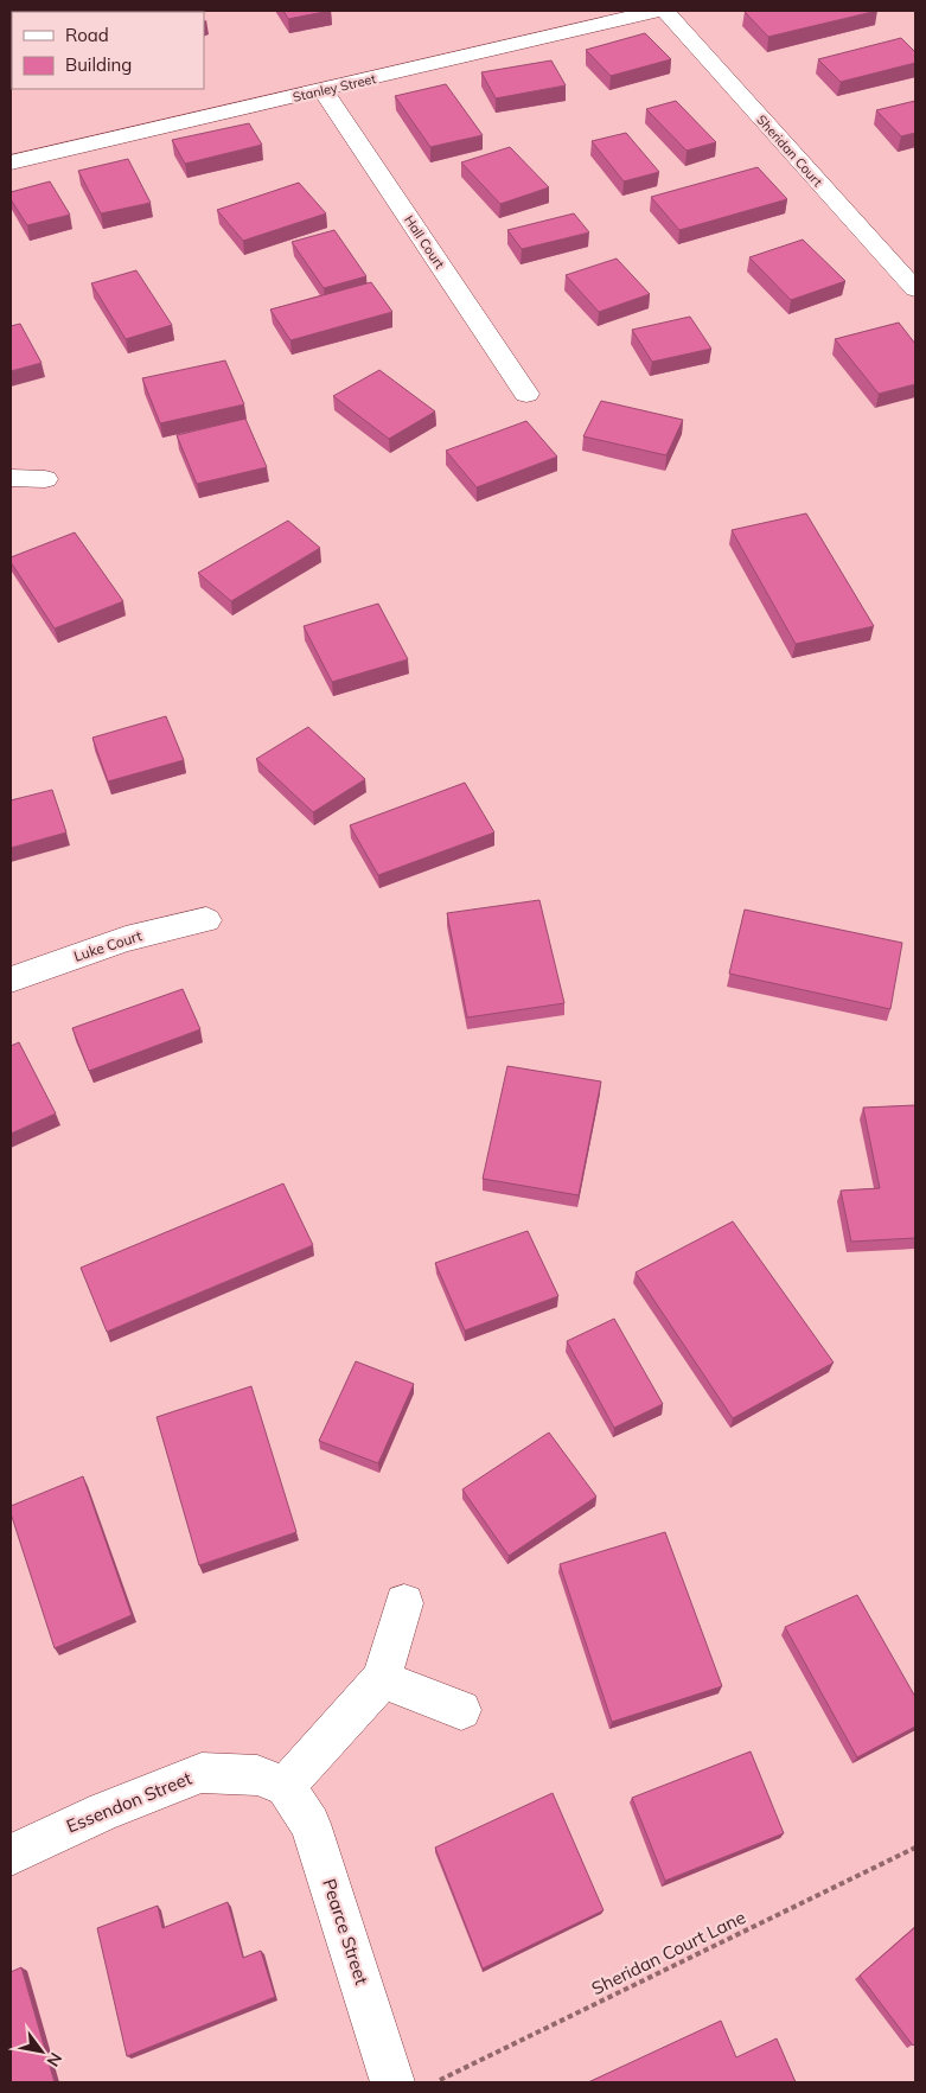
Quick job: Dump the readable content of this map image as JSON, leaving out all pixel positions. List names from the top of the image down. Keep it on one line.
{"streets":{"street":["Stanley Street","Sheridan Court","Hall Court","Luke Court","Essendon Street","Pearce Street"],"path":["Sheridan Court Lane"]},"crossings":[["Stanley Street","Hall Court"],["Essendon Street","Pearce Street"]],"legend":["Road","Building"],"north":"bottom right"}
